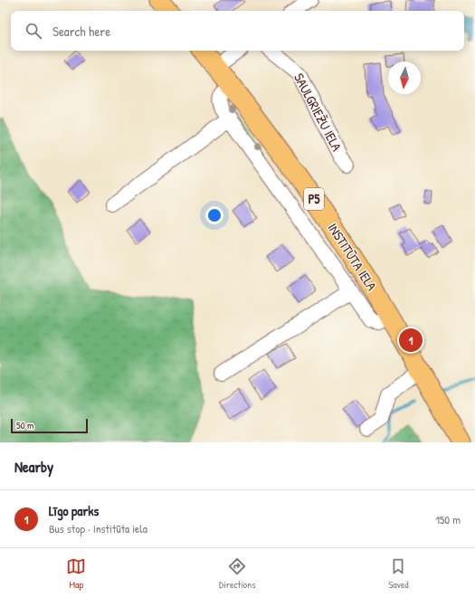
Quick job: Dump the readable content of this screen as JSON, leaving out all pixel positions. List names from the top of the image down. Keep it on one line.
{"streets":{"main road":["P5","INSTITŪTA IELA"],"street":["SAULGRIEŽU IELA"]},"scale_bar":"50 m","north":"bottom","page":{"search":"Search here","pins":"1","scale":"50 m","heading":"Nearby","list":[{"mark":"1","name":"Līgo parks","note":"Bus stop · Institūta iela","value":"150 m"}],"nav":["Map","Directions","Saved"]}}
